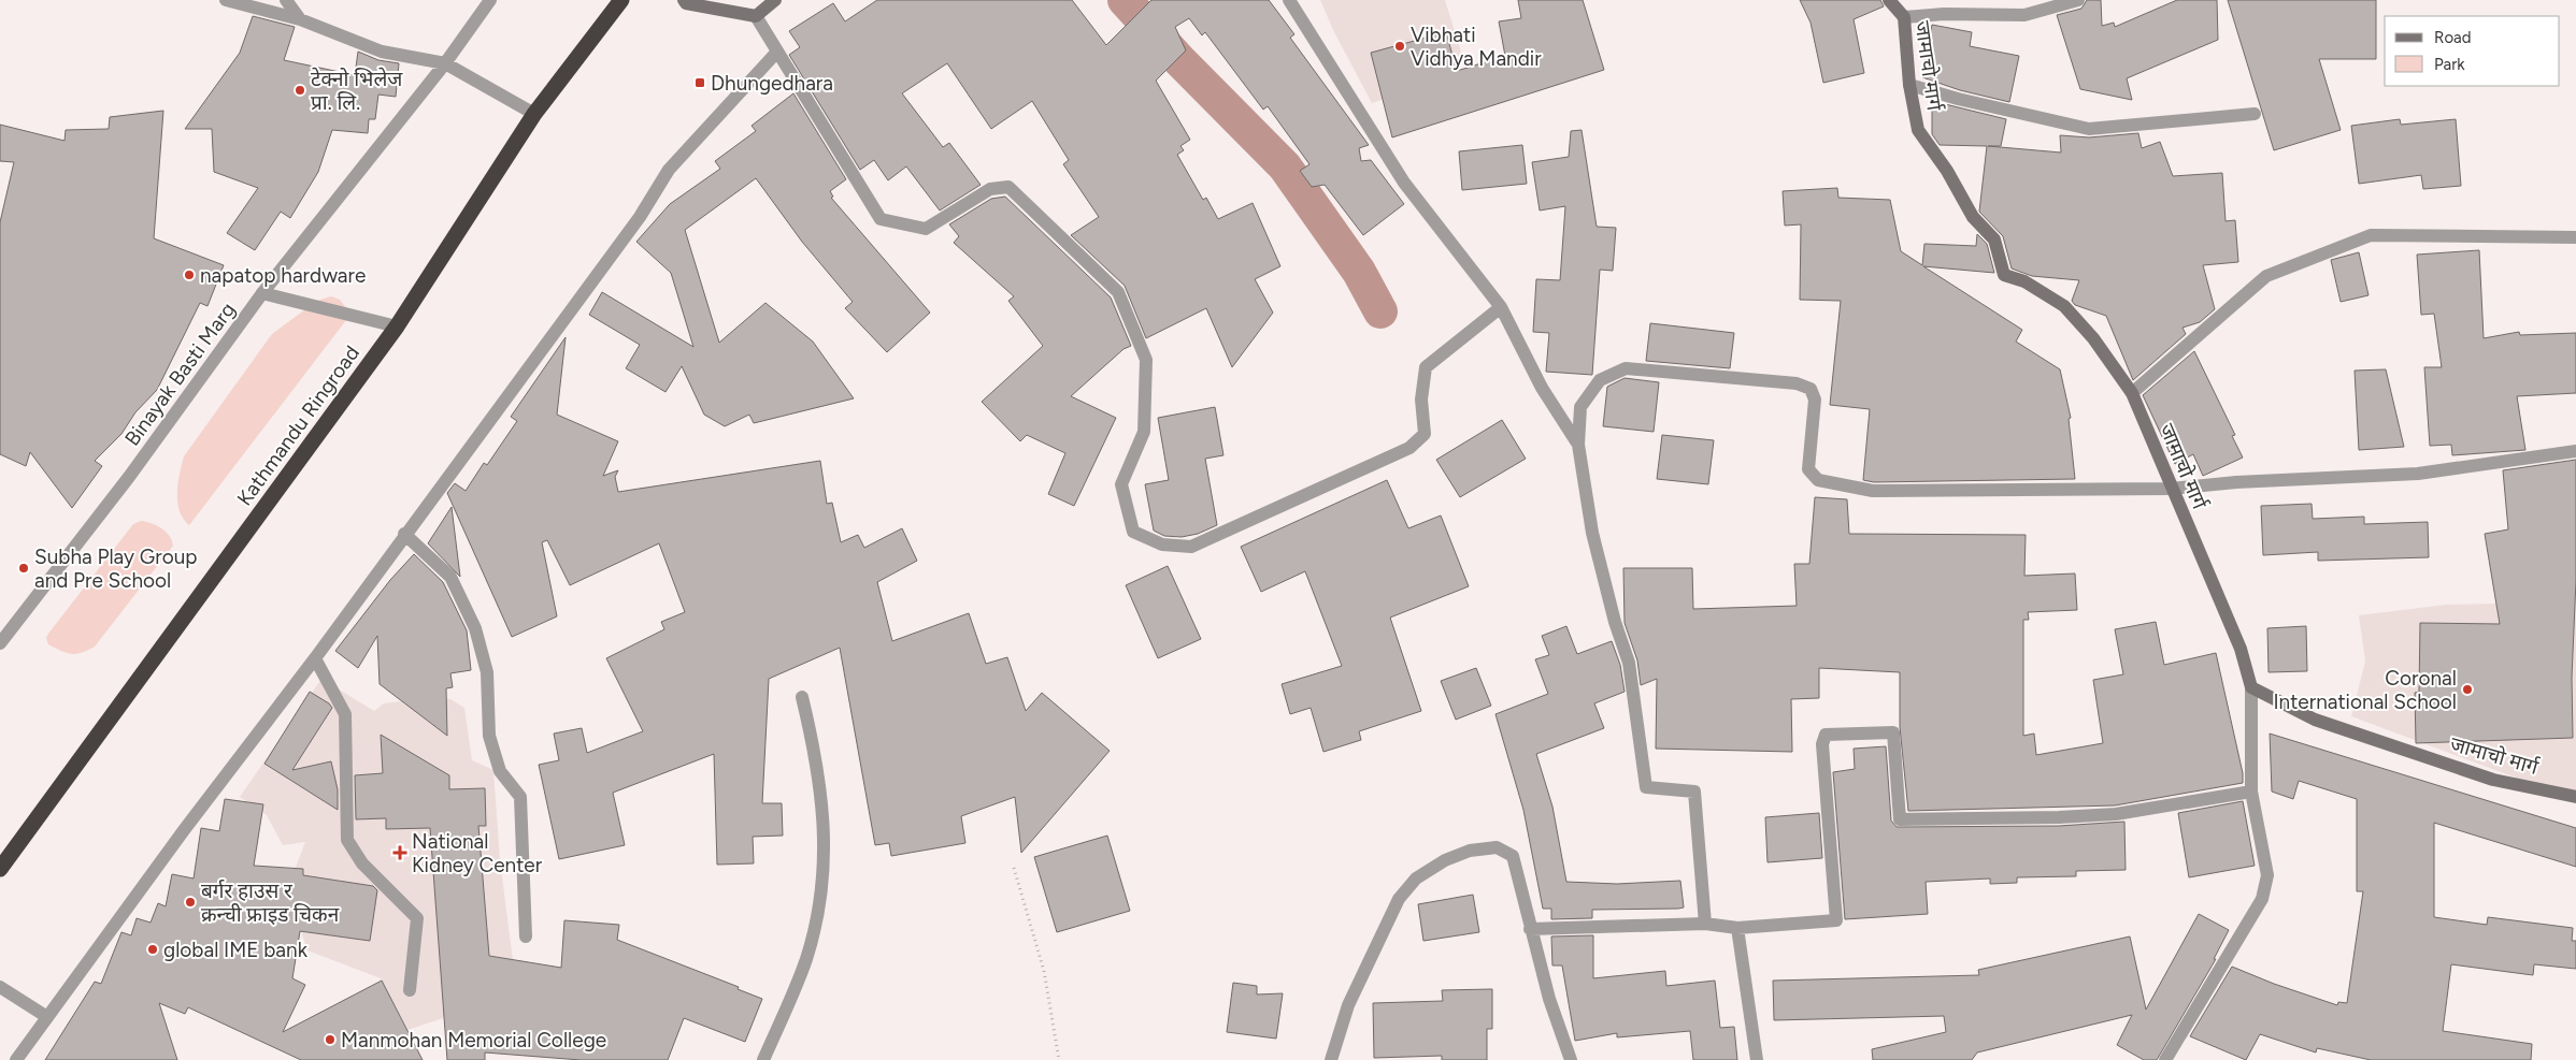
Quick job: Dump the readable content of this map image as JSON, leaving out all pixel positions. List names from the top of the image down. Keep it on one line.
{"streets":{"highway":["Kathmandu Ringroad"],"street":["जामाचो मार्ग","Binayak Basti Marg"]},"places":{"other":["Vibhati Vidhya Mandir","टेक्नो भिलेज प्रा. लि.","napatop hardware","Subha Play Group and Pre School","Coronal International School","बर्गर हाउस र क्रन्ची फ्राइड चिकन","global IME bank","Manmohan Memorial College"],"transit":["Dhungedhara"],"health":["National Kidney Center"]},"legend":["Road","Park"]}
